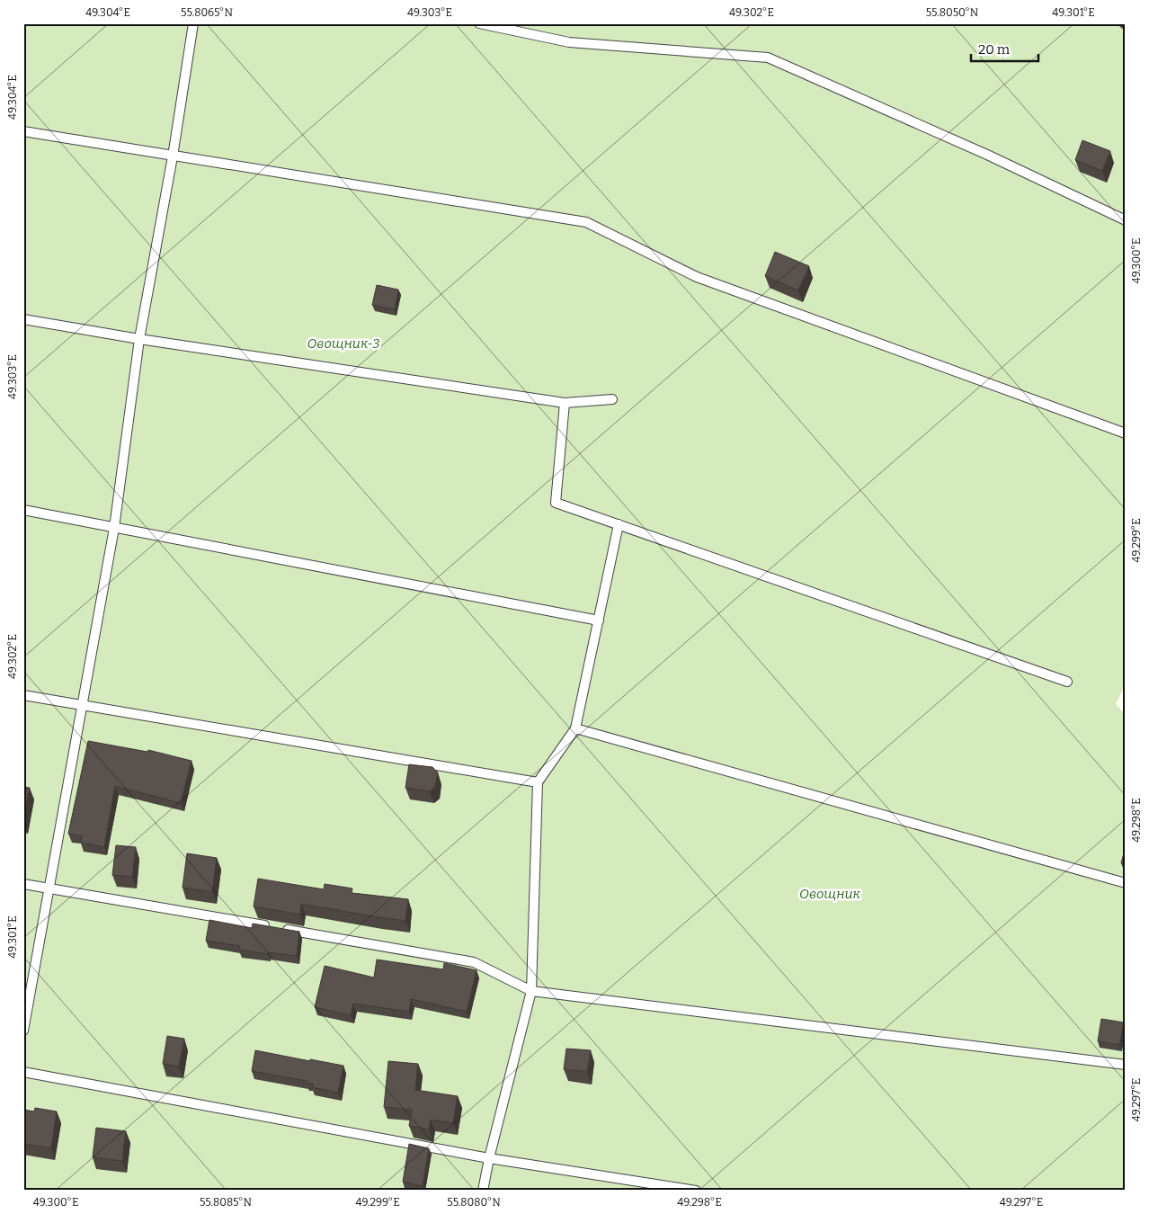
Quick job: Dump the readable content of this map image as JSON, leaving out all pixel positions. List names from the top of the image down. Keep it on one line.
{"parks":["Овощник-3","Овощник"],"scale_bar":"20 m","coordinates":["49.304°E","55.8065°N","49.303°E","49.302°E","55.8050°N","49.301°E","49.300°E","49.299°E","49.298°E","49.297°E","55.8085°N","55.8080°N"]}
